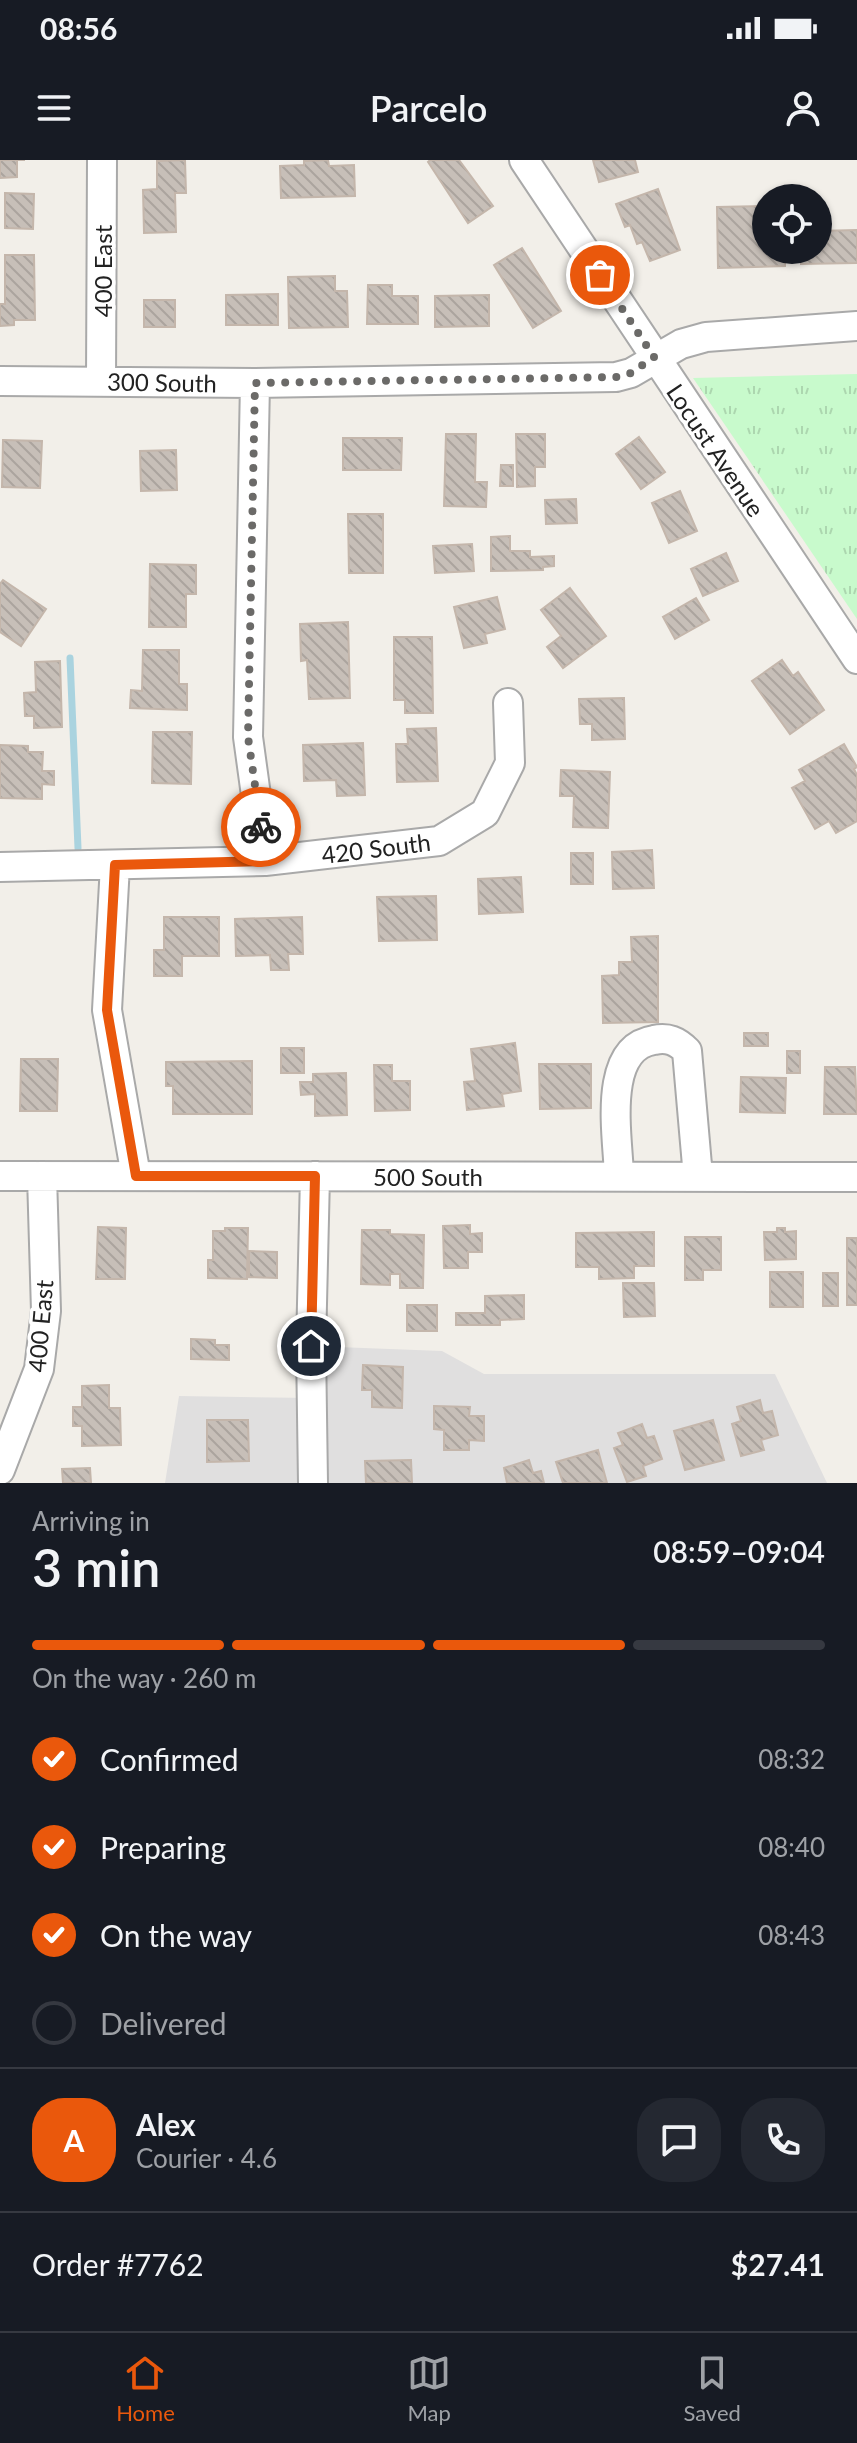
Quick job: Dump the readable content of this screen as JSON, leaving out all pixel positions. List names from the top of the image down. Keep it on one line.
{"streets":{"street":["400 East","300 South","Locust Avenue","420 South","500 South"]},"crossings":[["400 East","300 South"],["400 East","500 South"],["300 South","Locust Avenue"]],"page":{"status":"08:56","header":"Parcelo","heading":["3 min","Arriving in","08:59–09:04"],"panel":["Alex","Courier · 4.6","Order #7762","$27.41"],"bar":"On the way · 260 m","list":[["Confirmed","08:32"],["Preparing","08:40"],["On the way","08:43"],"Delivered"],"round":"A","tabs":["Home","Map","Saved"]}}
